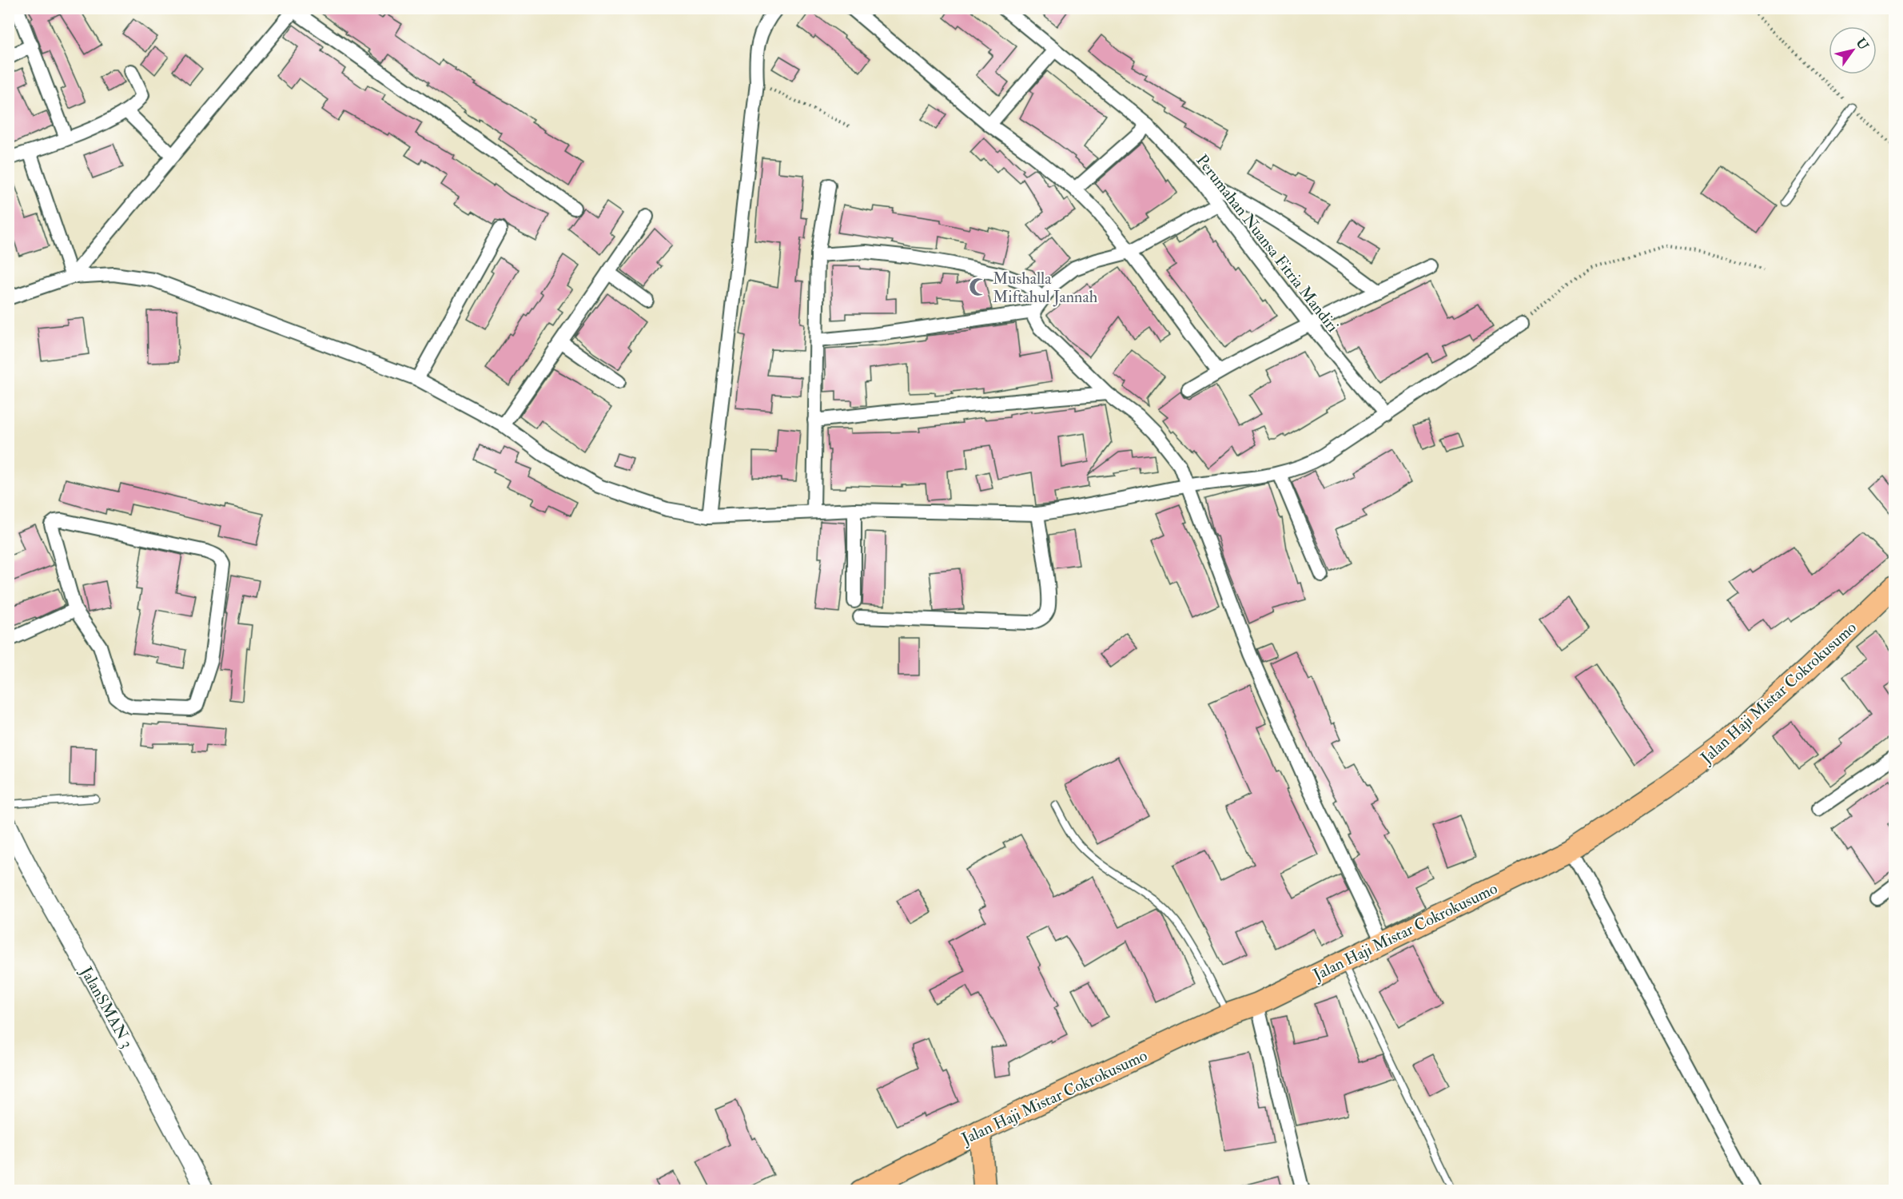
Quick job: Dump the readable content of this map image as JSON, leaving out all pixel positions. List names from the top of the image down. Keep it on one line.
{"streets":{"main road":["Jalan Haji Mistar Cokrokusumo"],"street":["Perumahan Nuansa Fitria Mandiri","JalanSMAN 3"]},"places":{"mosque":["Mushalla Miftahul Jannah"]},"north":"top right"}
